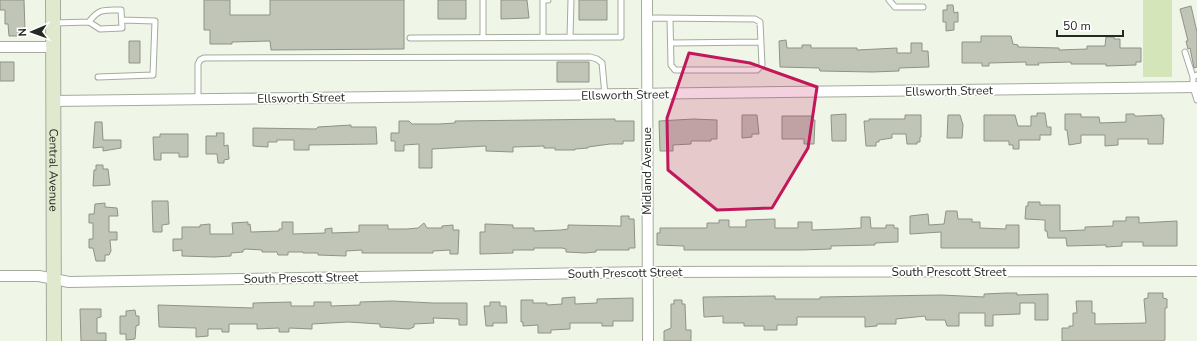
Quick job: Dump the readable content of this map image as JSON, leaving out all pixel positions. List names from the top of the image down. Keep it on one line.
{"streets":{"main road":["Central Avenue"],"street":["Ellsworth Street","Midland Avenue","South Prescott Street"]},"crossings":[["Ellsworth Street","Central Avenue"],["Ellsworth Street","Midland Avenue"],["Central Avenue","South Prescott Street"],["Midland Avenue","South Prescott Street"]],"scale_bar":"50 m","north":"left"}
